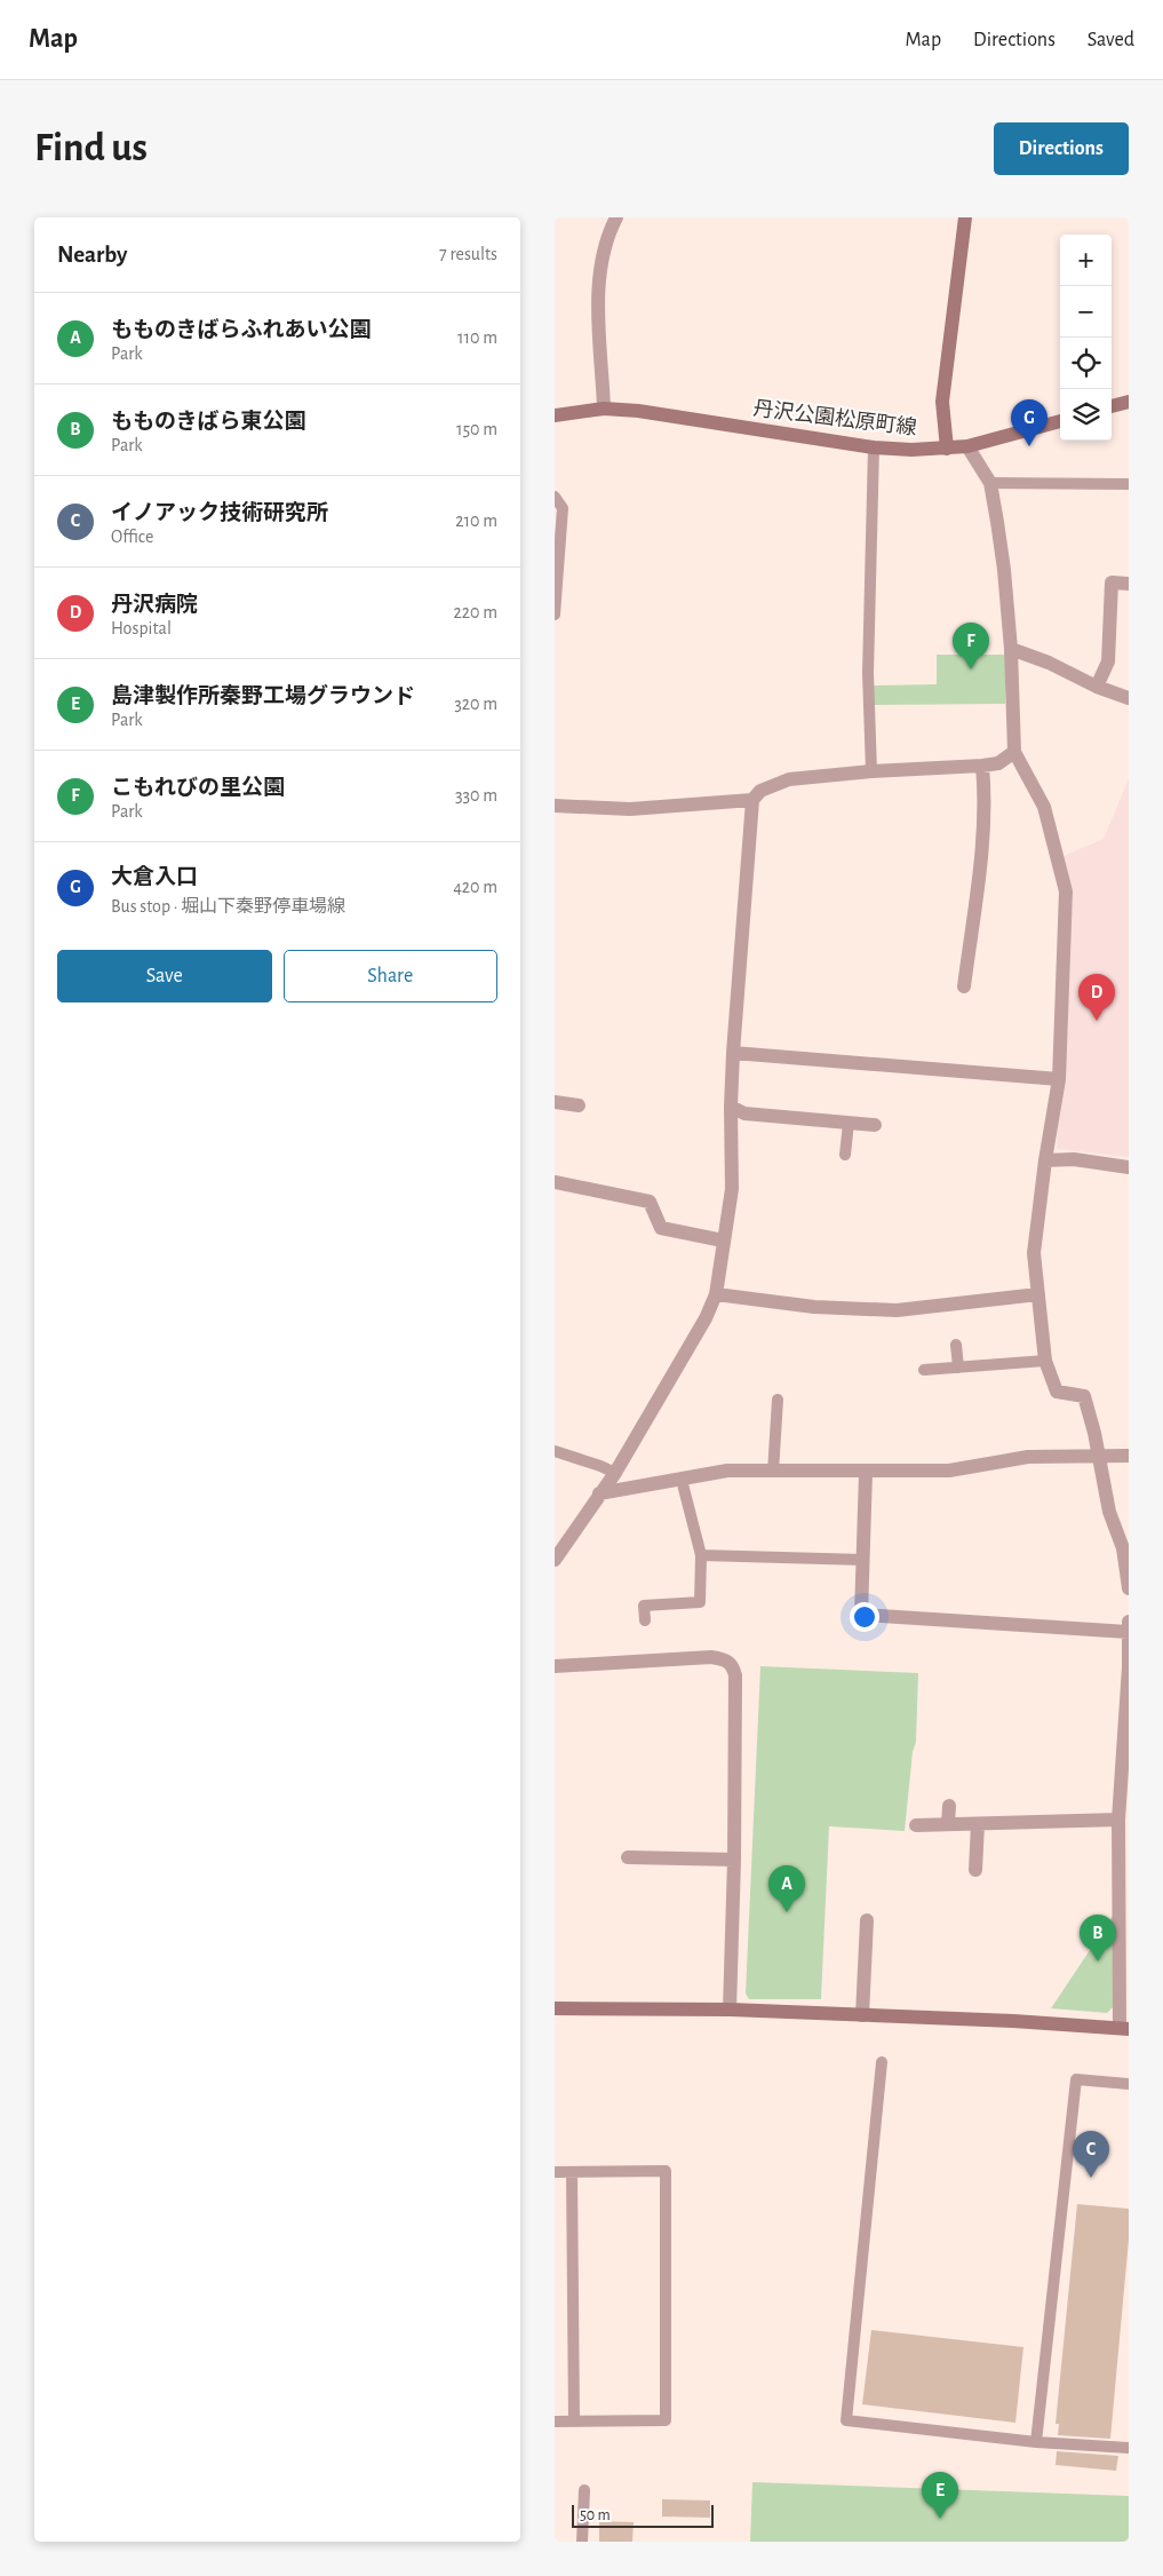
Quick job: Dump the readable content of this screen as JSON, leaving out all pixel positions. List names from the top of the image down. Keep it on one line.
{"streets":{"main road":["丹沢公園松原町線"]},"scale_bar":"50 m","page":{"header":"Map","nav":["Map","Directions","Saved"],"buttons":["Directions",["Save","Share"]],"title":"Find us","heading":["Nearby","7 results"],"map_buttons":["+","−"],"list":[{"mark":"A","name":"もものきばらふれあい公園","note":"Park","value":"110 m"},{"mark":"B","name":"もものきばら東公園","note":"Park","value":"150 m"},{"mark":"C","name":"イノアック技術研究所","note":"Office","value":"210 m"},{"mark":"D","name":"丹沢病院","note":"Hospital","value":"220 m"},{"mark":"E","name":"島津製作所秦野工場グラウンド","note":"Park","value":"320 m"},{"mark":"F","name":"こもれびの里公園","note":"Park","value":"330 m"},{"mark":"G","name":"大倉入口","note":"Bus stop · 堀山下秦野停車場線","value":"420 m"}],"pins":["G","F","D","A","B","C","E"],"scale":"50 m"}}
